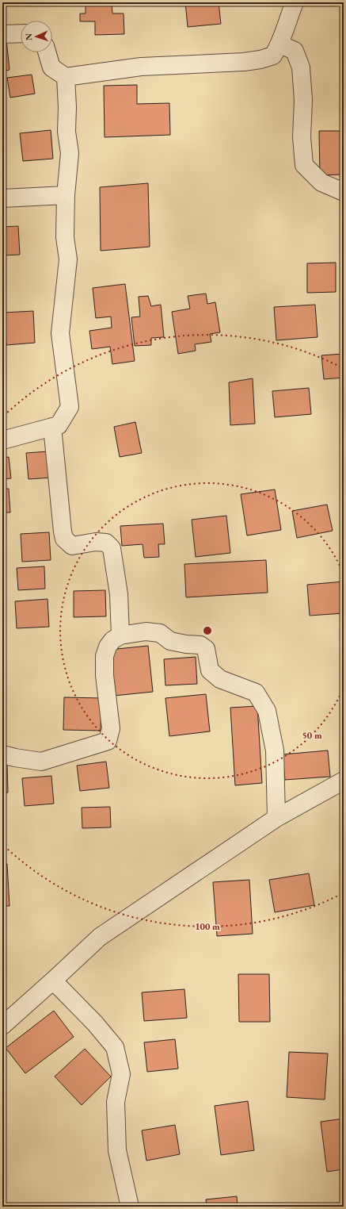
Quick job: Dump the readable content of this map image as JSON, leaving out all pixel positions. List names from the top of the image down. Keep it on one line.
{"north":"left","rings":["50 m","100 m"]}
